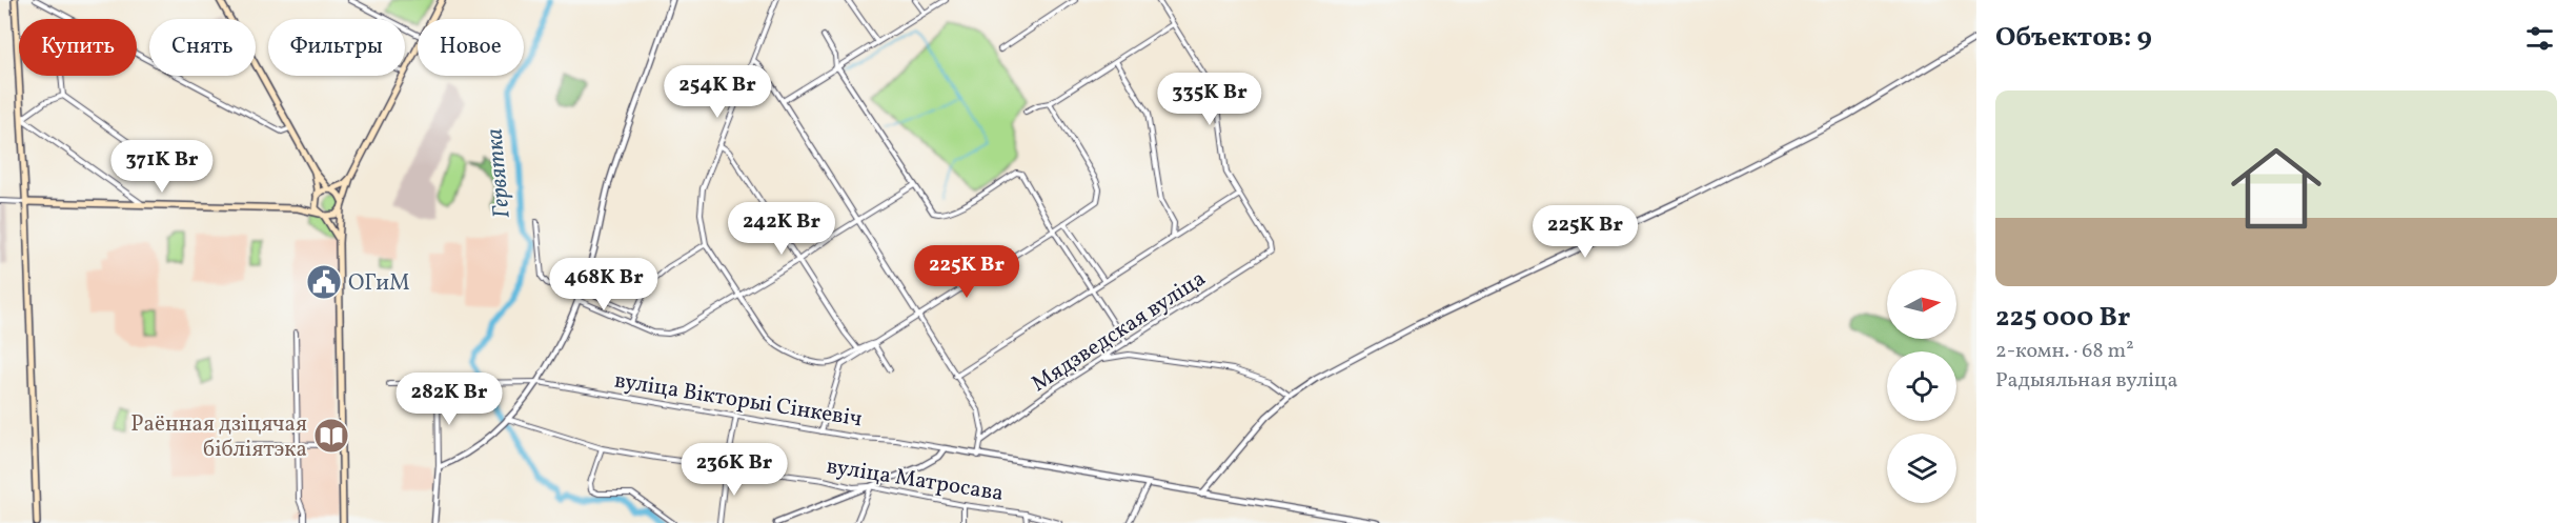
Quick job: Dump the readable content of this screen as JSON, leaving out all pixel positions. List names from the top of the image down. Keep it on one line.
{"streets":{"street":["Мядзведская вуліца","вуліца Вікторыі Сінкевіч","вуліца Матросава"]},"water":["Гервятка"],"places":{"public building":["ОГиМ"],"library":["Раённая дзіцячая бібліятэка"]},"north":"right","page":{"heading":"Объектов: 9","chip":["Купить","Снять","Фильтры","Новое"],"price":["254K Br","335K Br","371K Br","242K Br","225K Br","225K Br","468K Br","282K Br","236K Br"],"list":[{"name":"225 000 Br","note":"2-комн. · 68 m² · Радыяльная вуліца"}]}}
